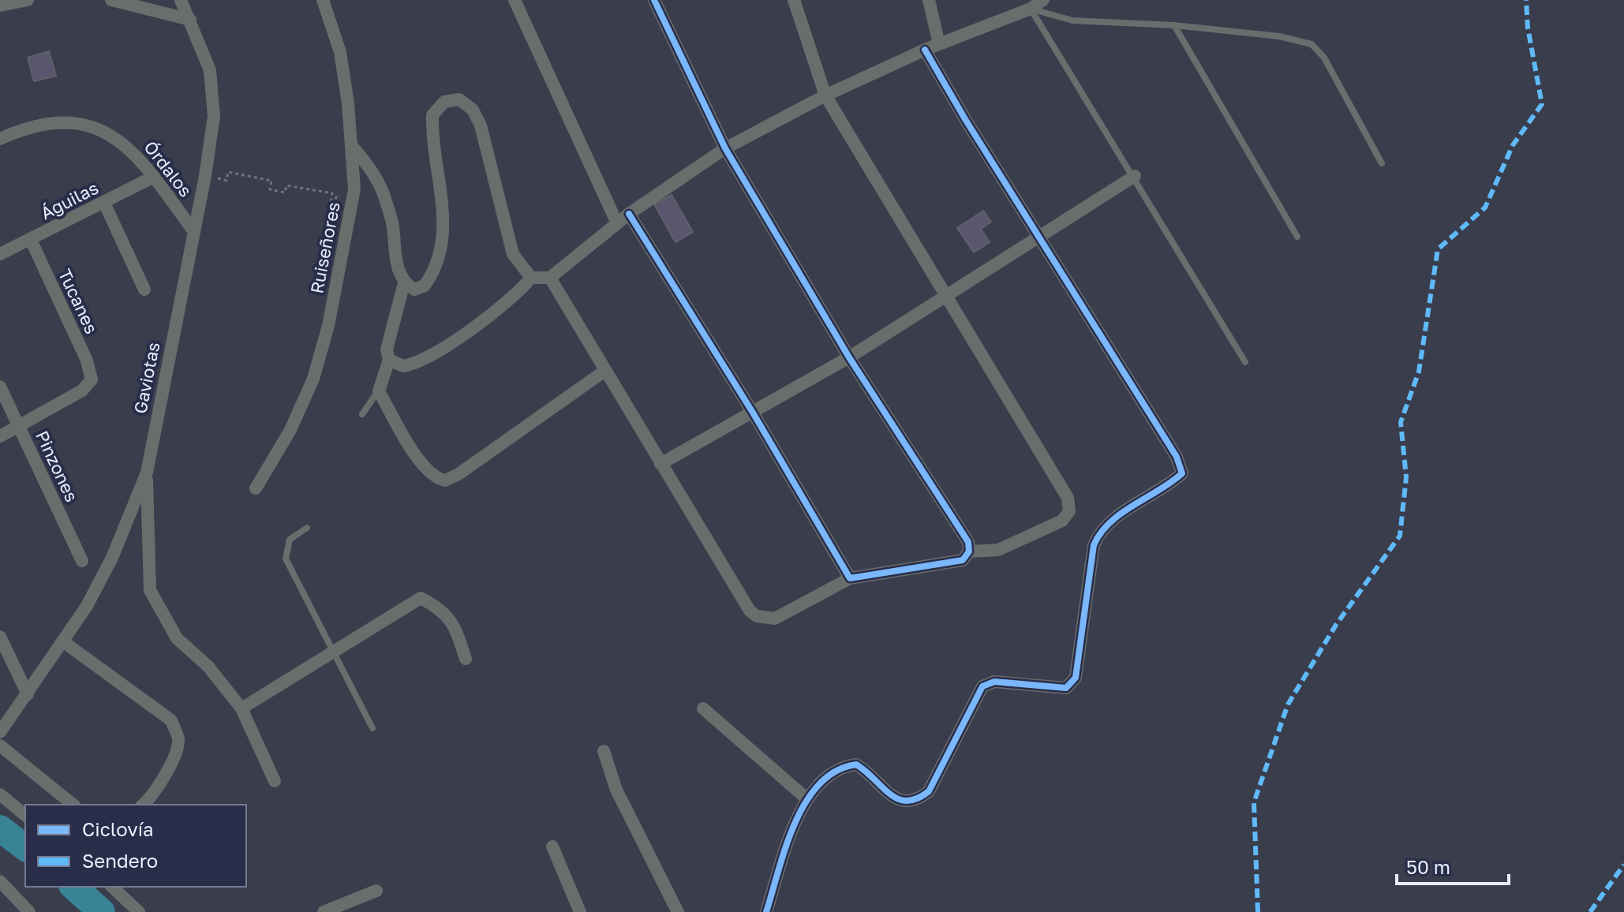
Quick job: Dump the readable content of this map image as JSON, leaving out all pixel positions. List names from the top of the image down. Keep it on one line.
{"streets":{"street":["Órdalos","Águilas","Ruiseñores","Tucanes","Gaviotas","Pinzones"]},"crossings":[["Órdalos","Águilas"],["Órdalos","Gaviotas"],["Águilas","Tucanes"],["Tucanes","Pinzones"]],"legend":["Ciclovía","Sendero"],"scale_bar":"50 m"}
